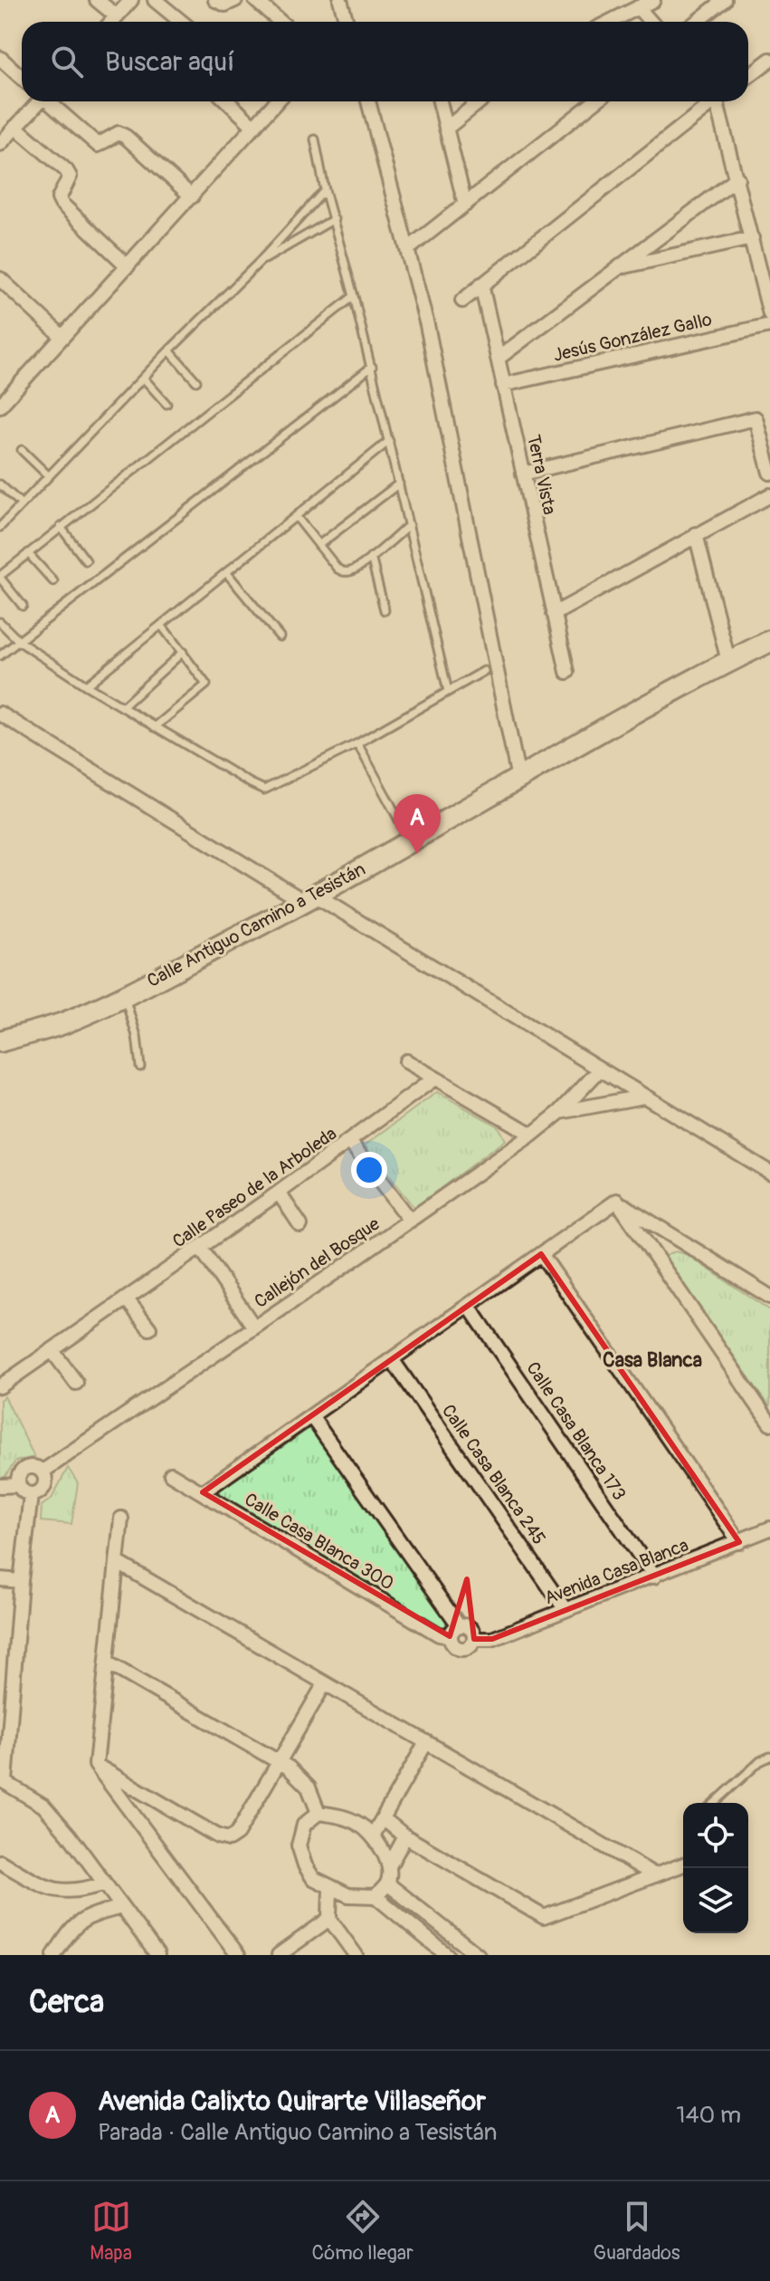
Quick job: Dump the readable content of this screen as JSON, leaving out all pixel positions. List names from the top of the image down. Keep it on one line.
{"streets":{"street":["Jesús González Gallo","Terra Vista","Calle Antiguo Camino a Tesistán","Calle Paseo de la Arboleda","Callejón del Bosque","Calle Casa Blanca 173","Calle Casa Blanca 245","Calle Casa Blanca 300","Avenida Casa Blanca"]},"crossings":[["Jesús González Gallo","Terra Vista"],["Calle Casa Blanca 173","Avenida Casa Blanca"],["Calle Casa Blanca 245","Avenida Casa Blanca"],["Calle Casa Blanca 300","Avenida Casa Blanca"]],"districts":["Casa Blanca"],"page":{"search":"Buscar aquí","pins":"A","heading":"Cerca","list":[{"mark":"A","name":"Avenida Calixto Quirarte Villaseñor","note":"Parada · Calle Antiguo Camino a Tesistán","value":"140 m"}],"nav":["Mapa","Cómo llegar","Guardados"]}}
